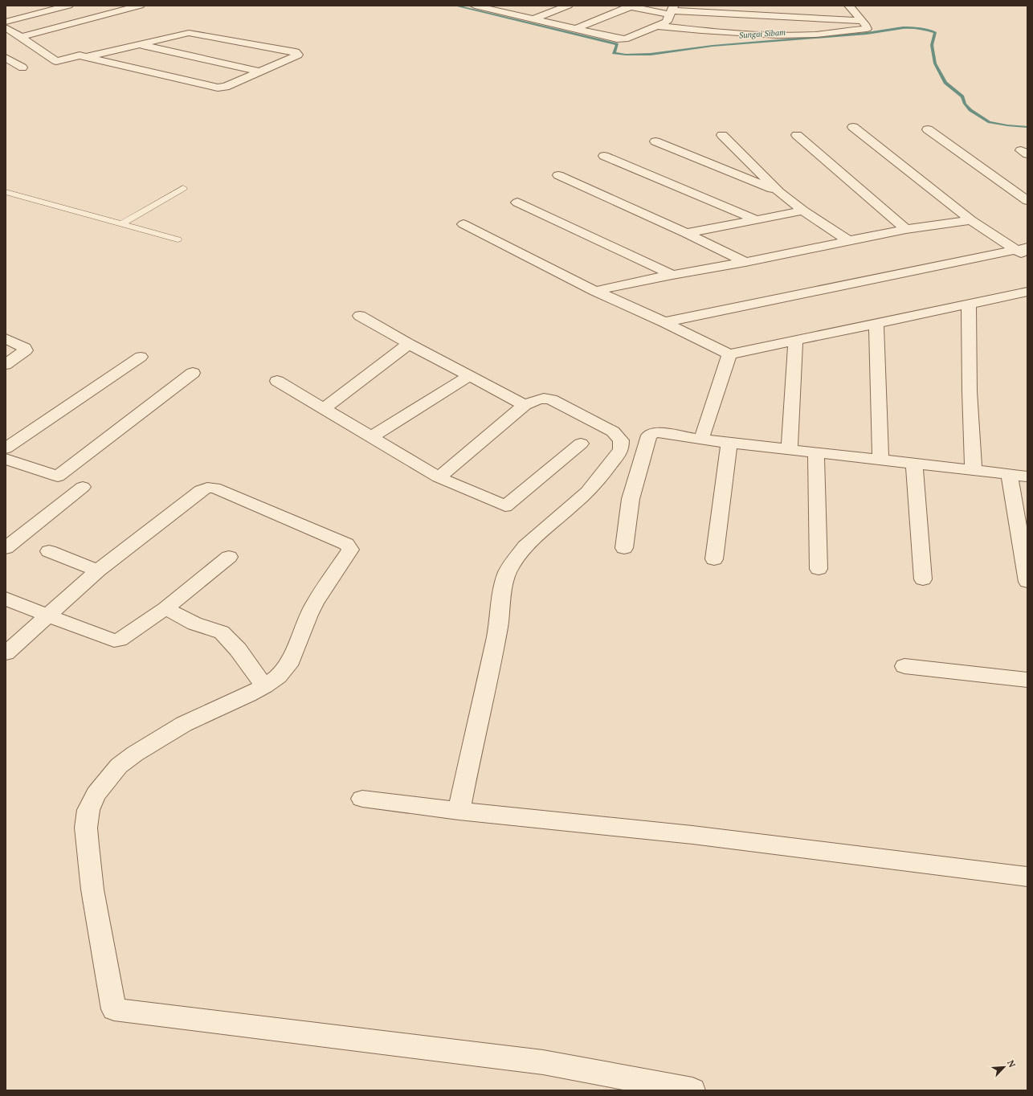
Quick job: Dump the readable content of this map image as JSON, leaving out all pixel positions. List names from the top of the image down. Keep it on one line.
{"water":["Sungai Sibam"],"north":"top right"}
